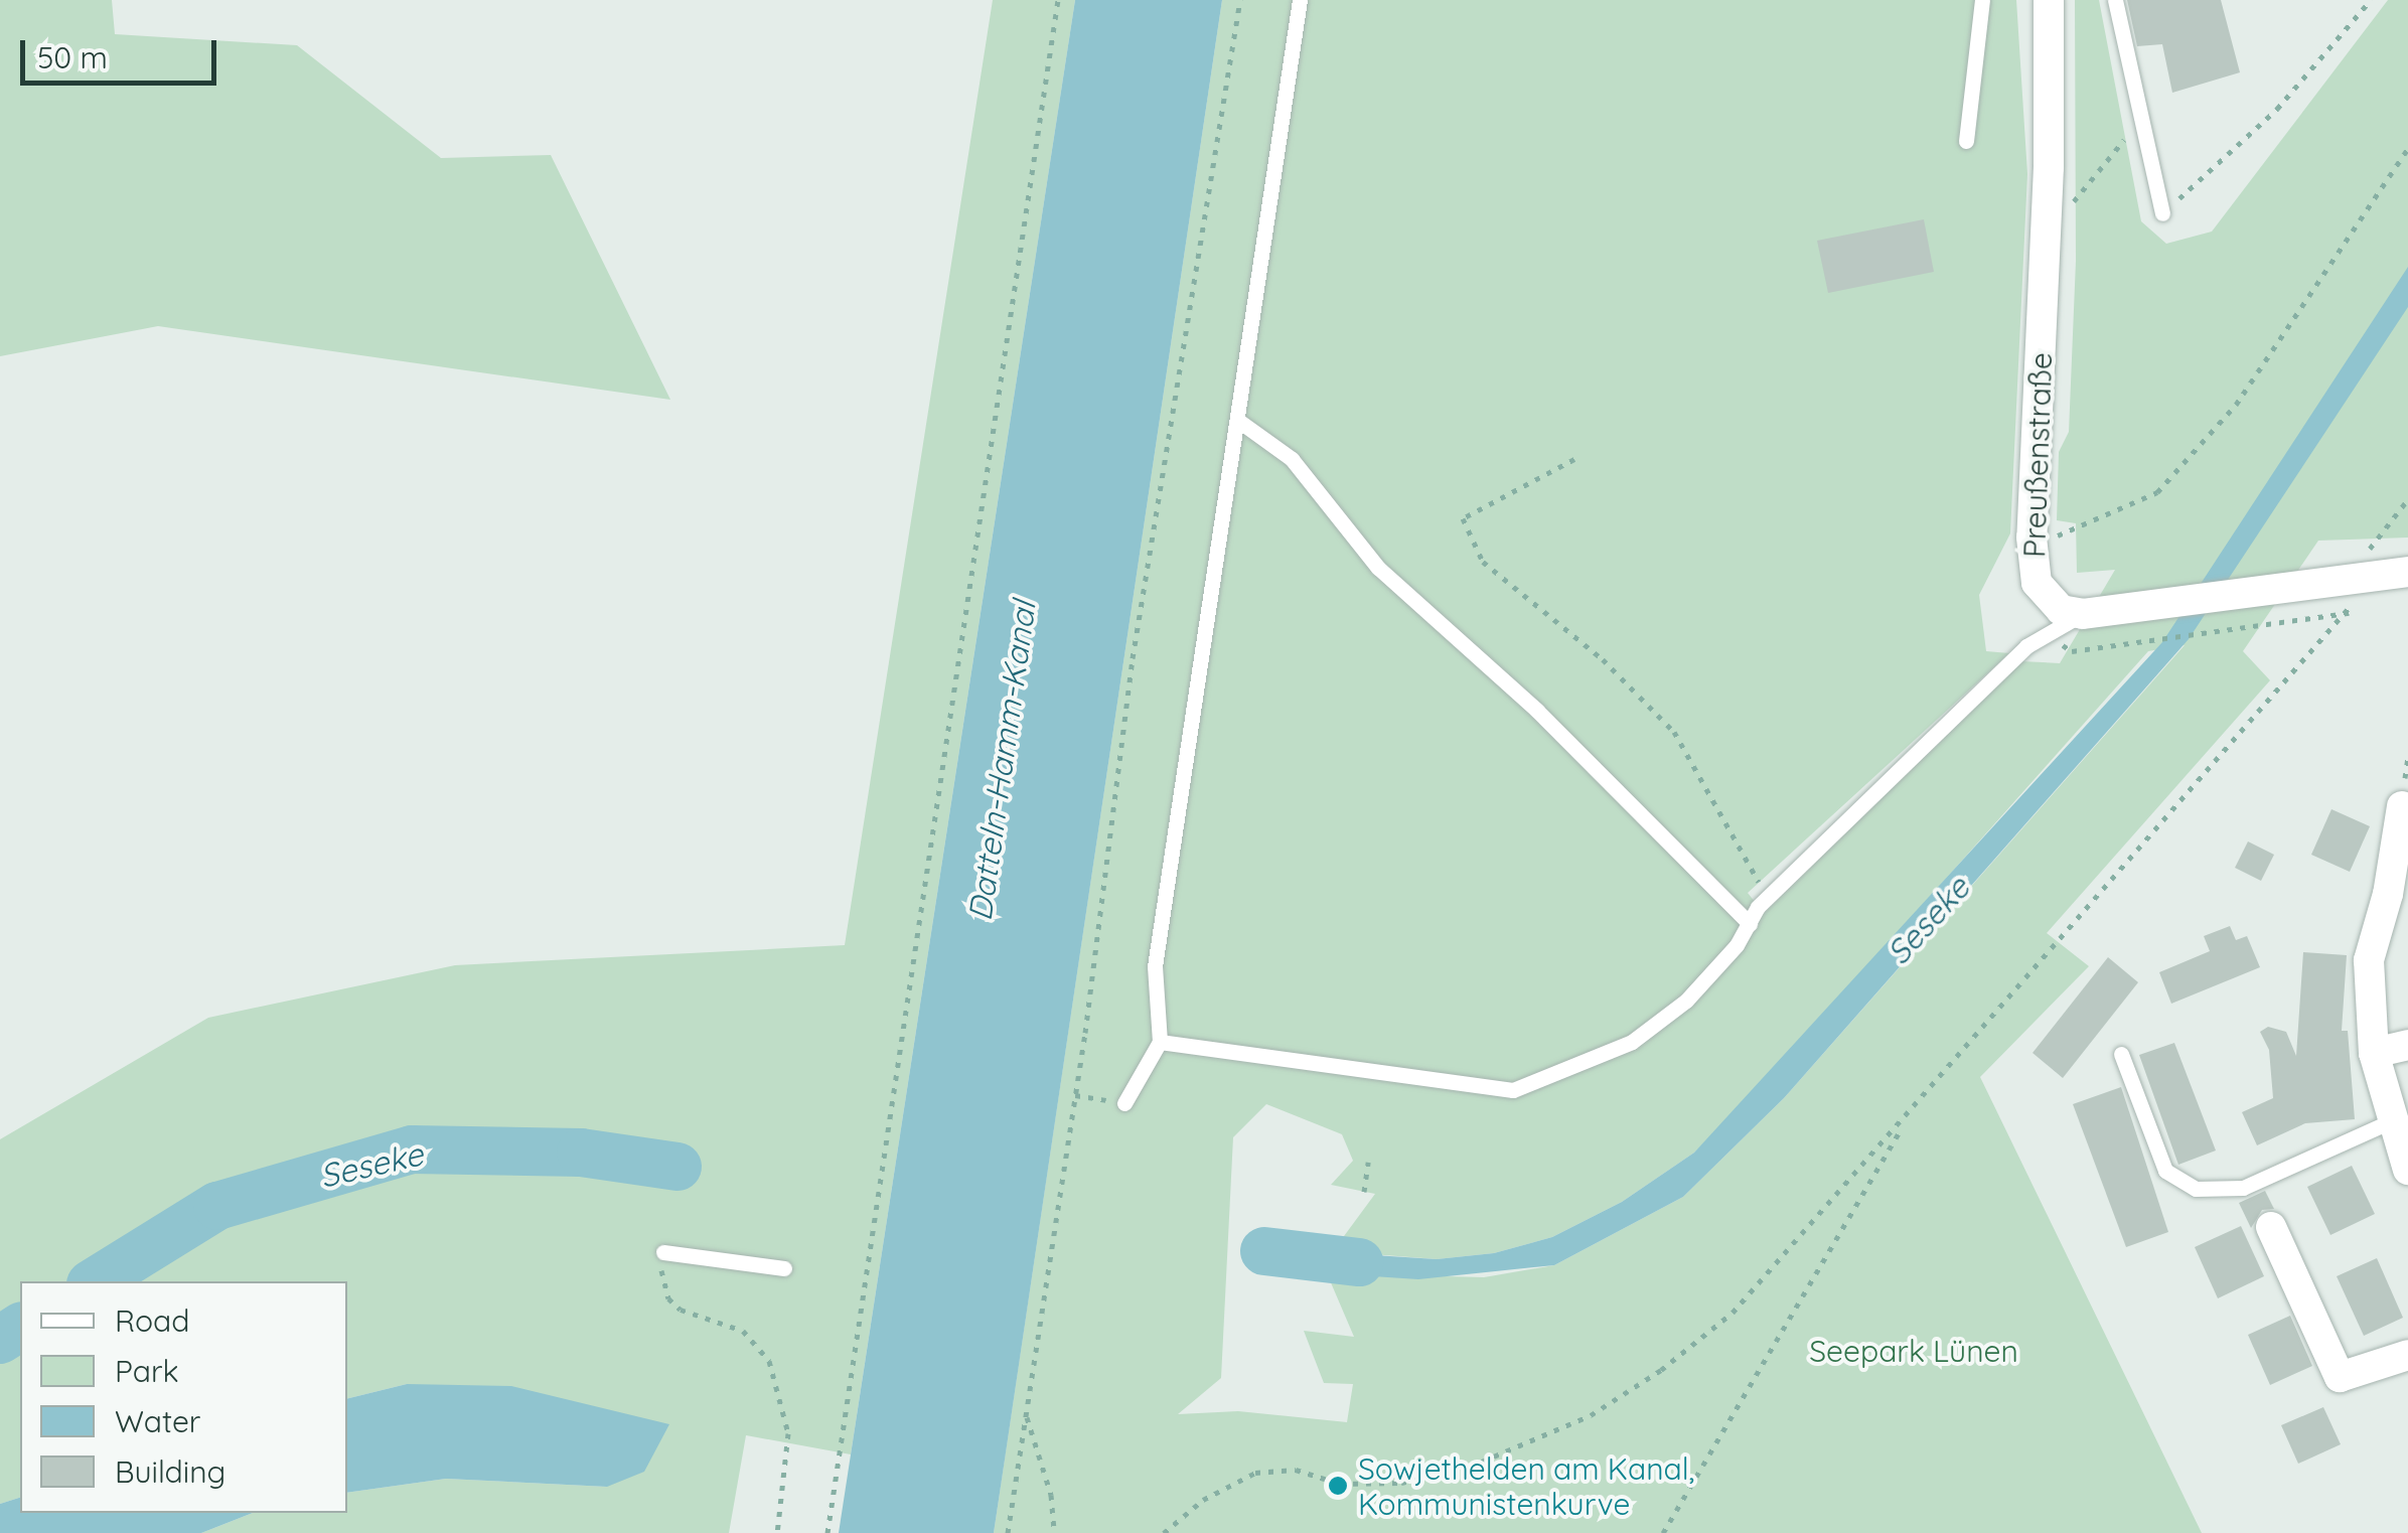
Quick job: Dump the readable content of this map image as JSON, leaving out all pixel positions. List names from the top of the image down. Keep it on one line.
{"streets":{"street":["Preußenstraße"]},"water":["Datteln-Hamm-Kanal","Seseke"],"parks":["Seepark Lünen"],"places":["Sowjethelden am Kanal, Kommunistenkurve"],"legend":["Road","Park","Water","Building"],"scale_bar":"50 m"}
